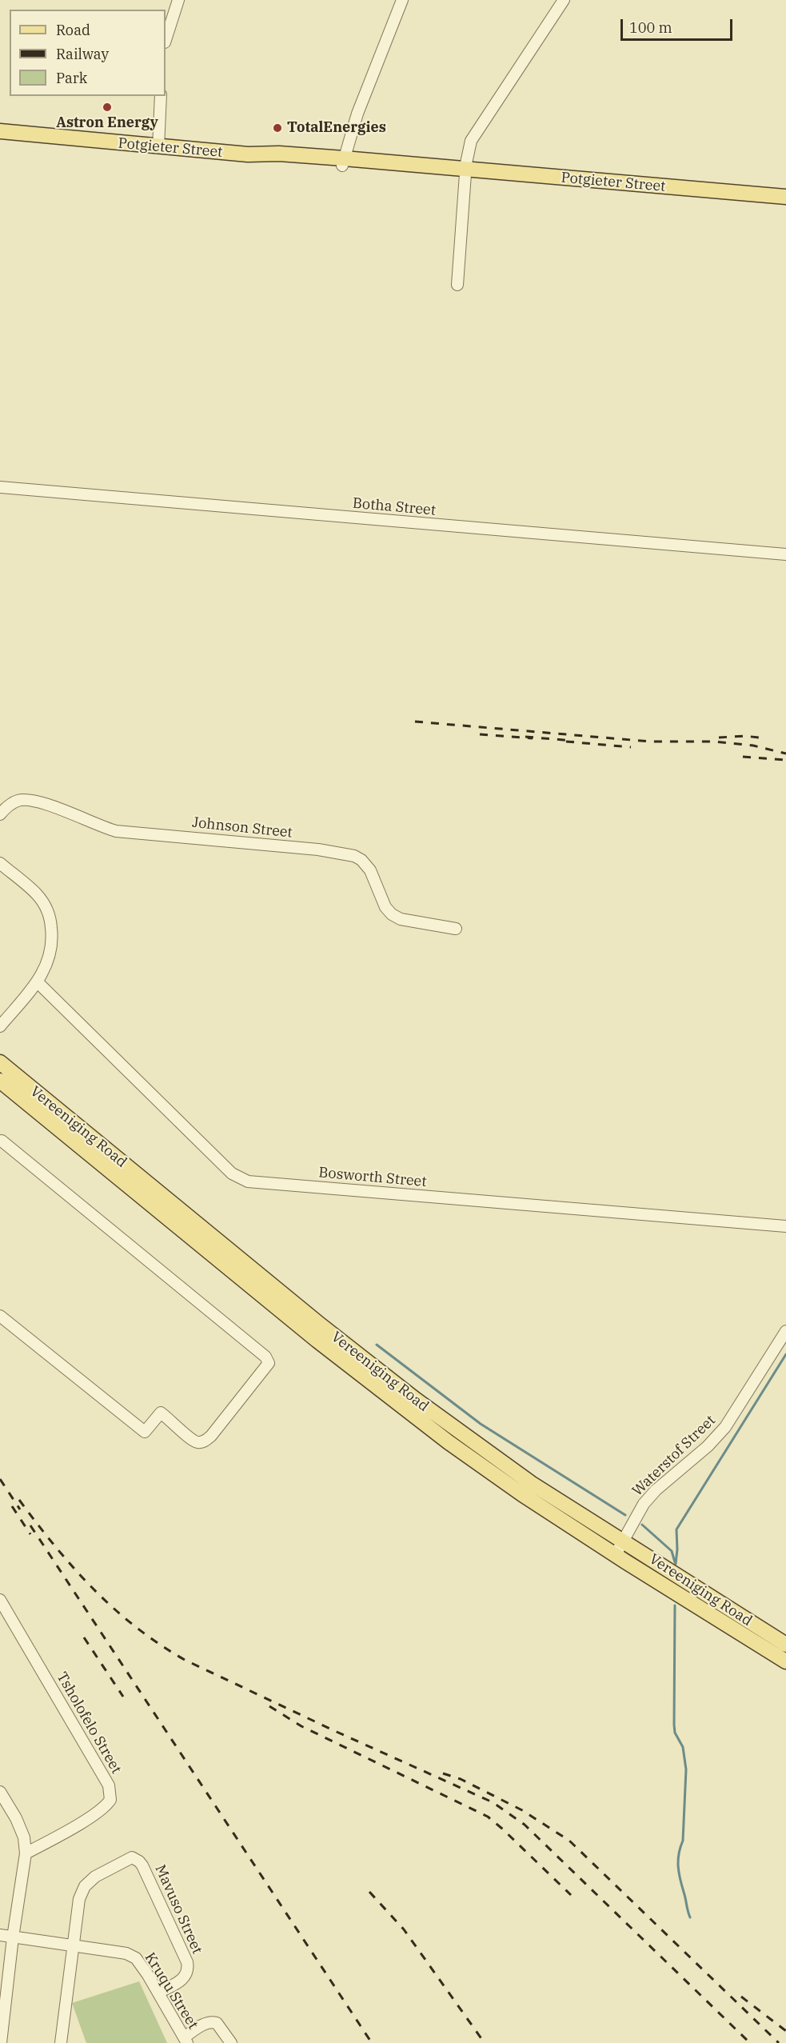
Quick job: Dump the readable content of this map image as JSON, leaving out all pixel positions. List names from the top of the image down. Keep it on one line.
{"streets":{"main road":["Potgieter Street","Vereeniging Road"],"street":["Botha Street","Johnson Street","Bosworth Street","Waterstof Street","Tsholofelo Street","Mavuso Street","Kruqu Street"]},"crossings":[["Vereeniging Road","Waterstof Street"],["Mavuso Street","Kruqu Street"]],"places":["Astron Energy","TotalEnergies"],"legend":["Road","Railway","Park"],"scale_bar":"100 m"}
